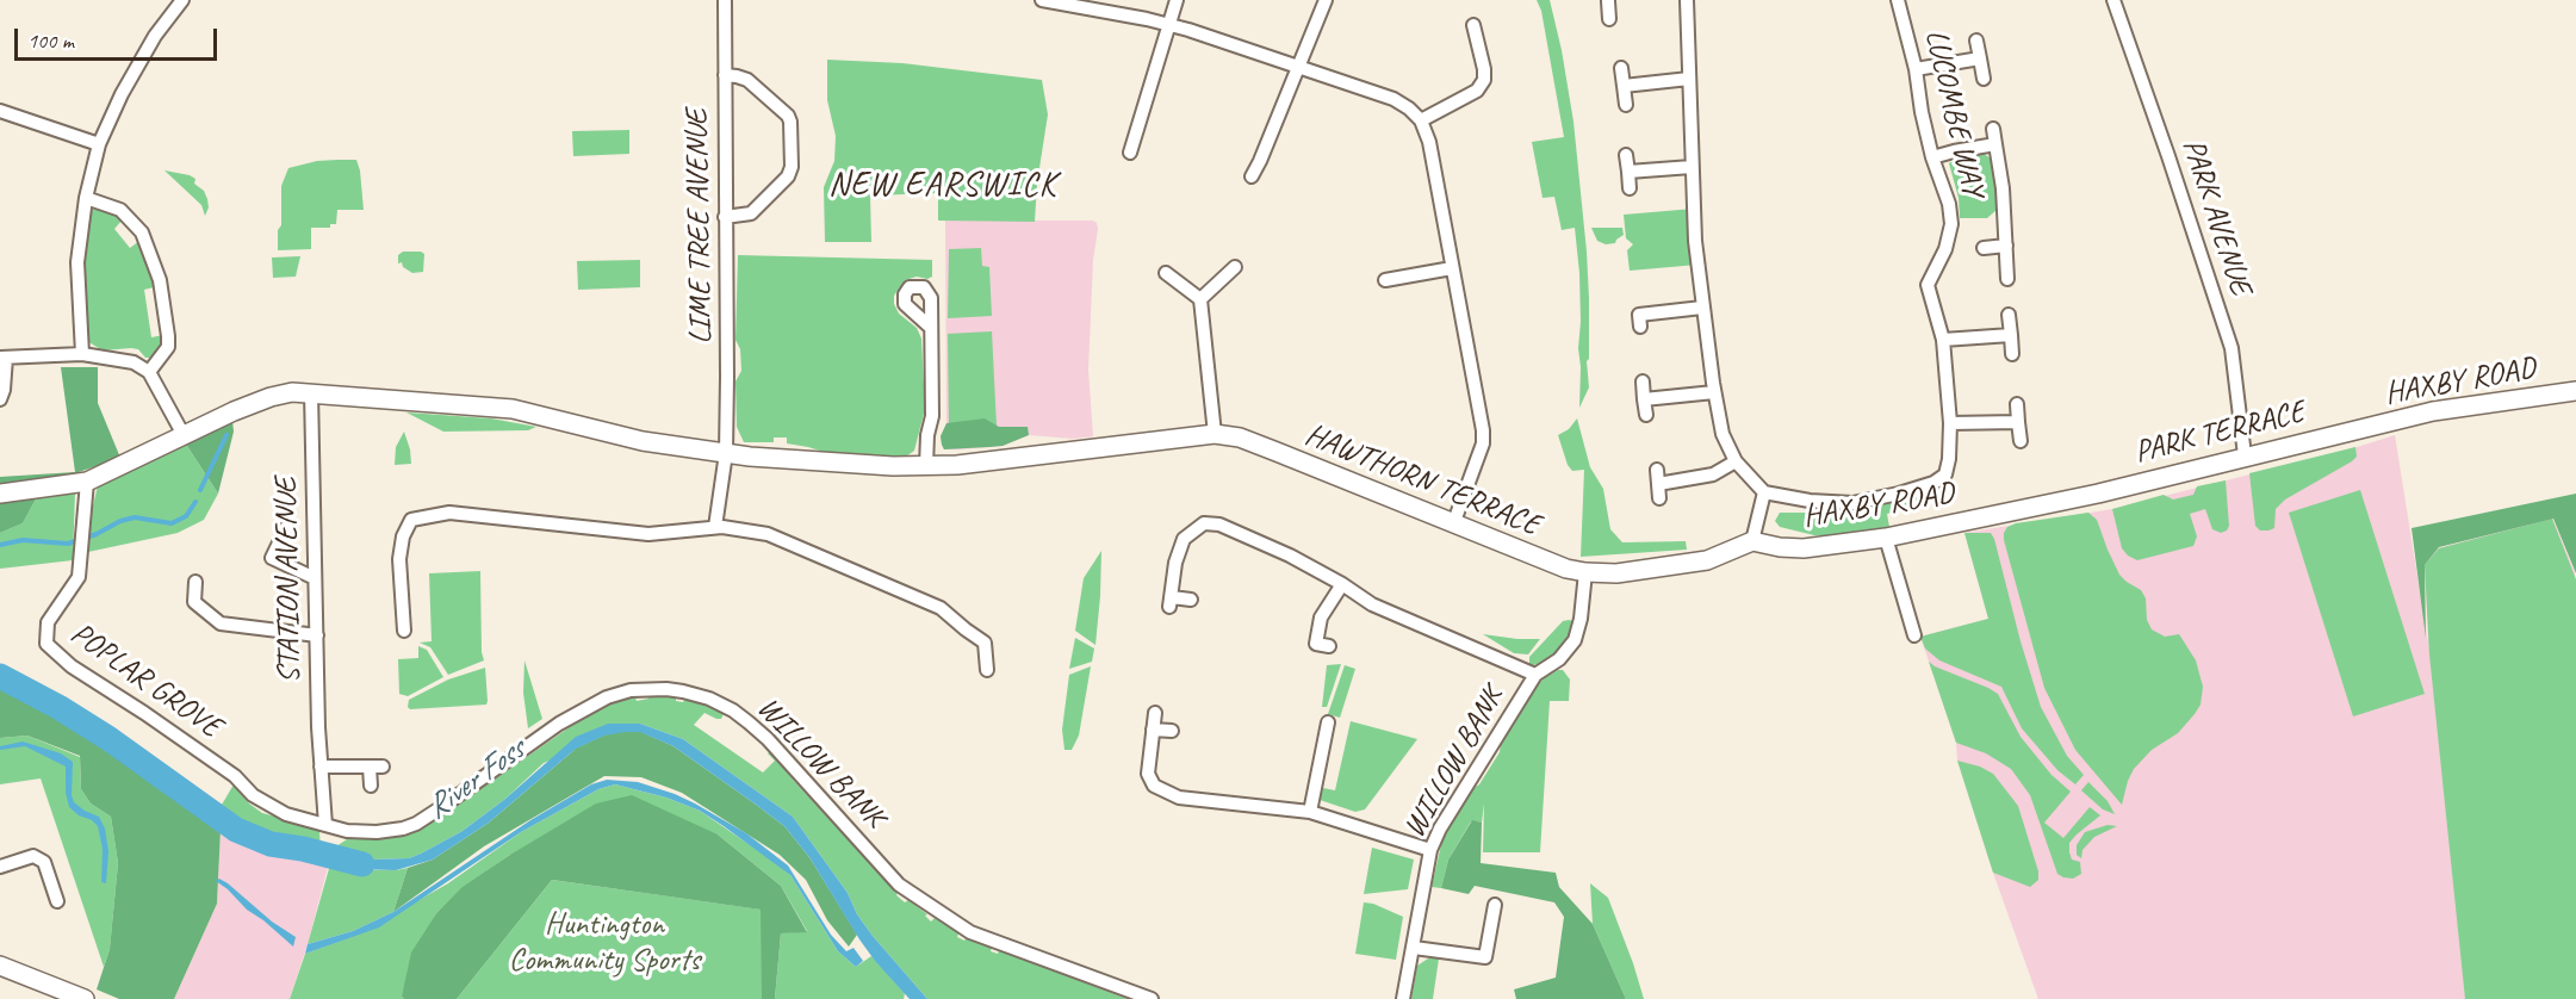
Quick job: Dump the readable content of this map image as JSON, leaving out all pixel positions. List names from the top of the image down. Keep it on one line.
{"streets":{"street":["LUCOMBE WAY","PARK AVENUE","LIME TREE AVENUE","HAXBY ROAD","PARK TERRACE","HAWTHORN TERRACE","STATION AVENUE","POPLAR GROVE","WILLOW BANK"]},"crossings":[["PARK AVENUE","PARK TERRACE"],["LIME TREE AVENUE","HAWTHORN TERRACE"],["HAXBY ROAD","PARK TERRACE"],["HAWTHORN TERRACE","STATION AVENUE"],["HAWTHORN TERRACE","WILLOW BANK"],["STATION AVENUE","POPLAR GROVE"],["STATION AVENUE","WILLOW BANK"],["POPLAR GROVE","WILLOW BANK"]],"districts":["NEW EARSWICK"],"water":["River Foss"],"parks":["Huntington Community Sports"],"scale_bar":"100 m"}
